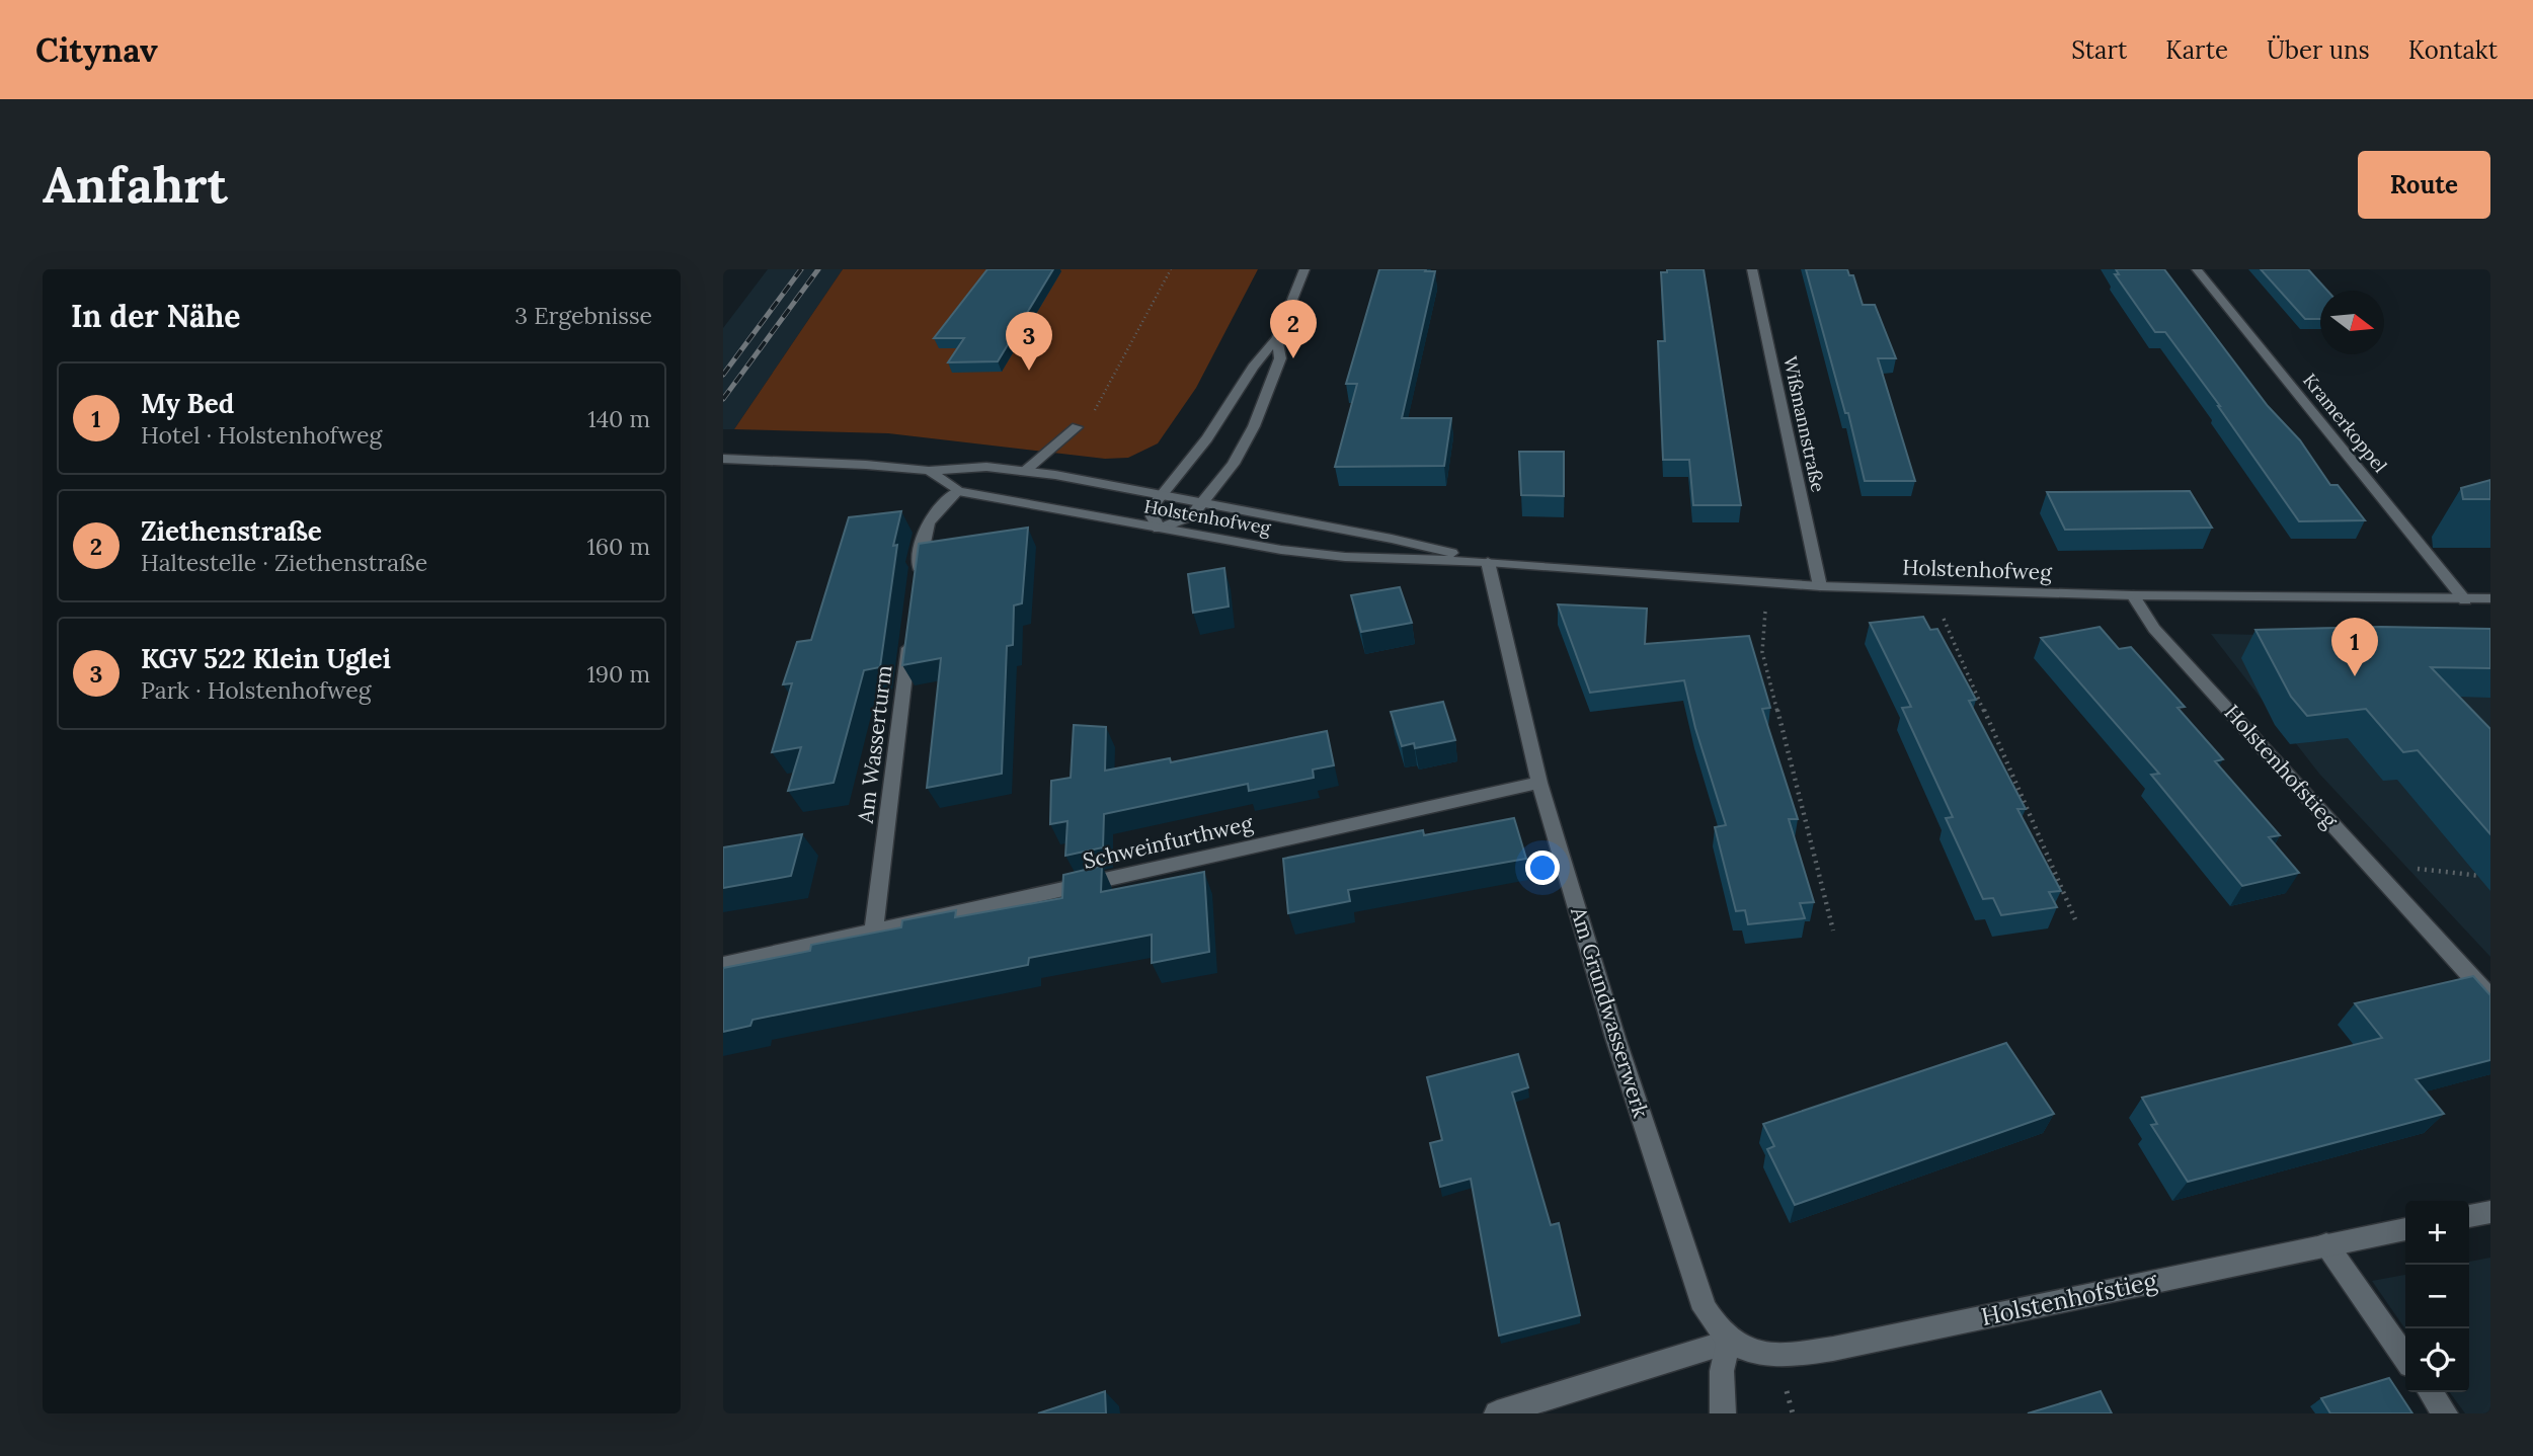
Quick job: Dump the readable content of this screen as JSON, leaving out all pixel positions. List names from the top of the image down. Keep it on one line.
{"streets":{"street":["Kramerkoppel","Wißmannstraße","Holstenhofweg","Am Wasserturm","Holstenhofstieg","Schweinfurthweg","Am Grundwasserwerk"]},"crossings":[["Kramerkoppel","Holstenhofweg"],["Wißmannstraße","Holstenhofweg"],["Holstenhofweg","Holstenhofstieg"],["Holstenhofweg","Am Grundwasserwerk"],["Am Wasserturm","Schweinfurthweg"],["Holstenhofstieg","Am Grundwasserwerk"],["Schweinfurthweg","Am Grundwasserwerk"]],"north":"right","page":{"header":"Citynav","nav":["Start","Karte","Über uns","Kontakt"],"buttons":"Route","title":"Anfahrt","heading":["In der Nähe","3 Ergebnisse"],"pins":["2","3","1"],"list":[{"mark":"1","name":"My Bed","note":"Hotel · Holstenhofweg","value":"140 m"},{"mark":"2","name":"Ziethenstraße","note":"Haltestelle · Ziethenstraße","value":"160 m"},{"mark":"3","name":"KGV 522 Klein Uglei","note":"Park · Holstenhofweg","value":"190 m"}],"map_buttons":["+","−"]}}
